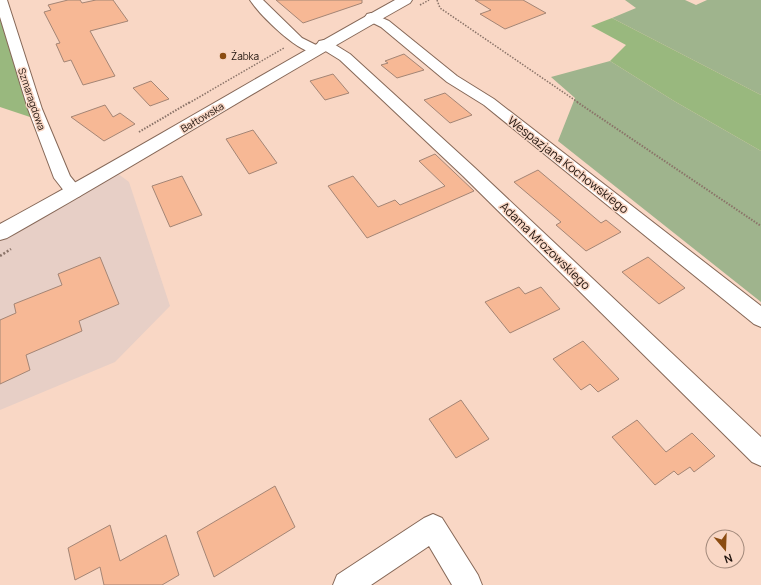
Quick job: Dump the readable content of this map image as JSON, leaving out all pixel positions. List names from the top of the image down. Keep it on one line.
{"streets":{"main road":["Bałtowska"],"street":["Szmaragdowa","Wespazjana Kochowskiego","Adama Mrozowskiego"]},"crossings":[["Szmaragdowa","Bałtowska"],["Bałtowska","Wespazjana Kochowskiego"],["Bałtowska","Adama Mrozowskiego"]],"places":["Żabka"],"north":"bottom"}
